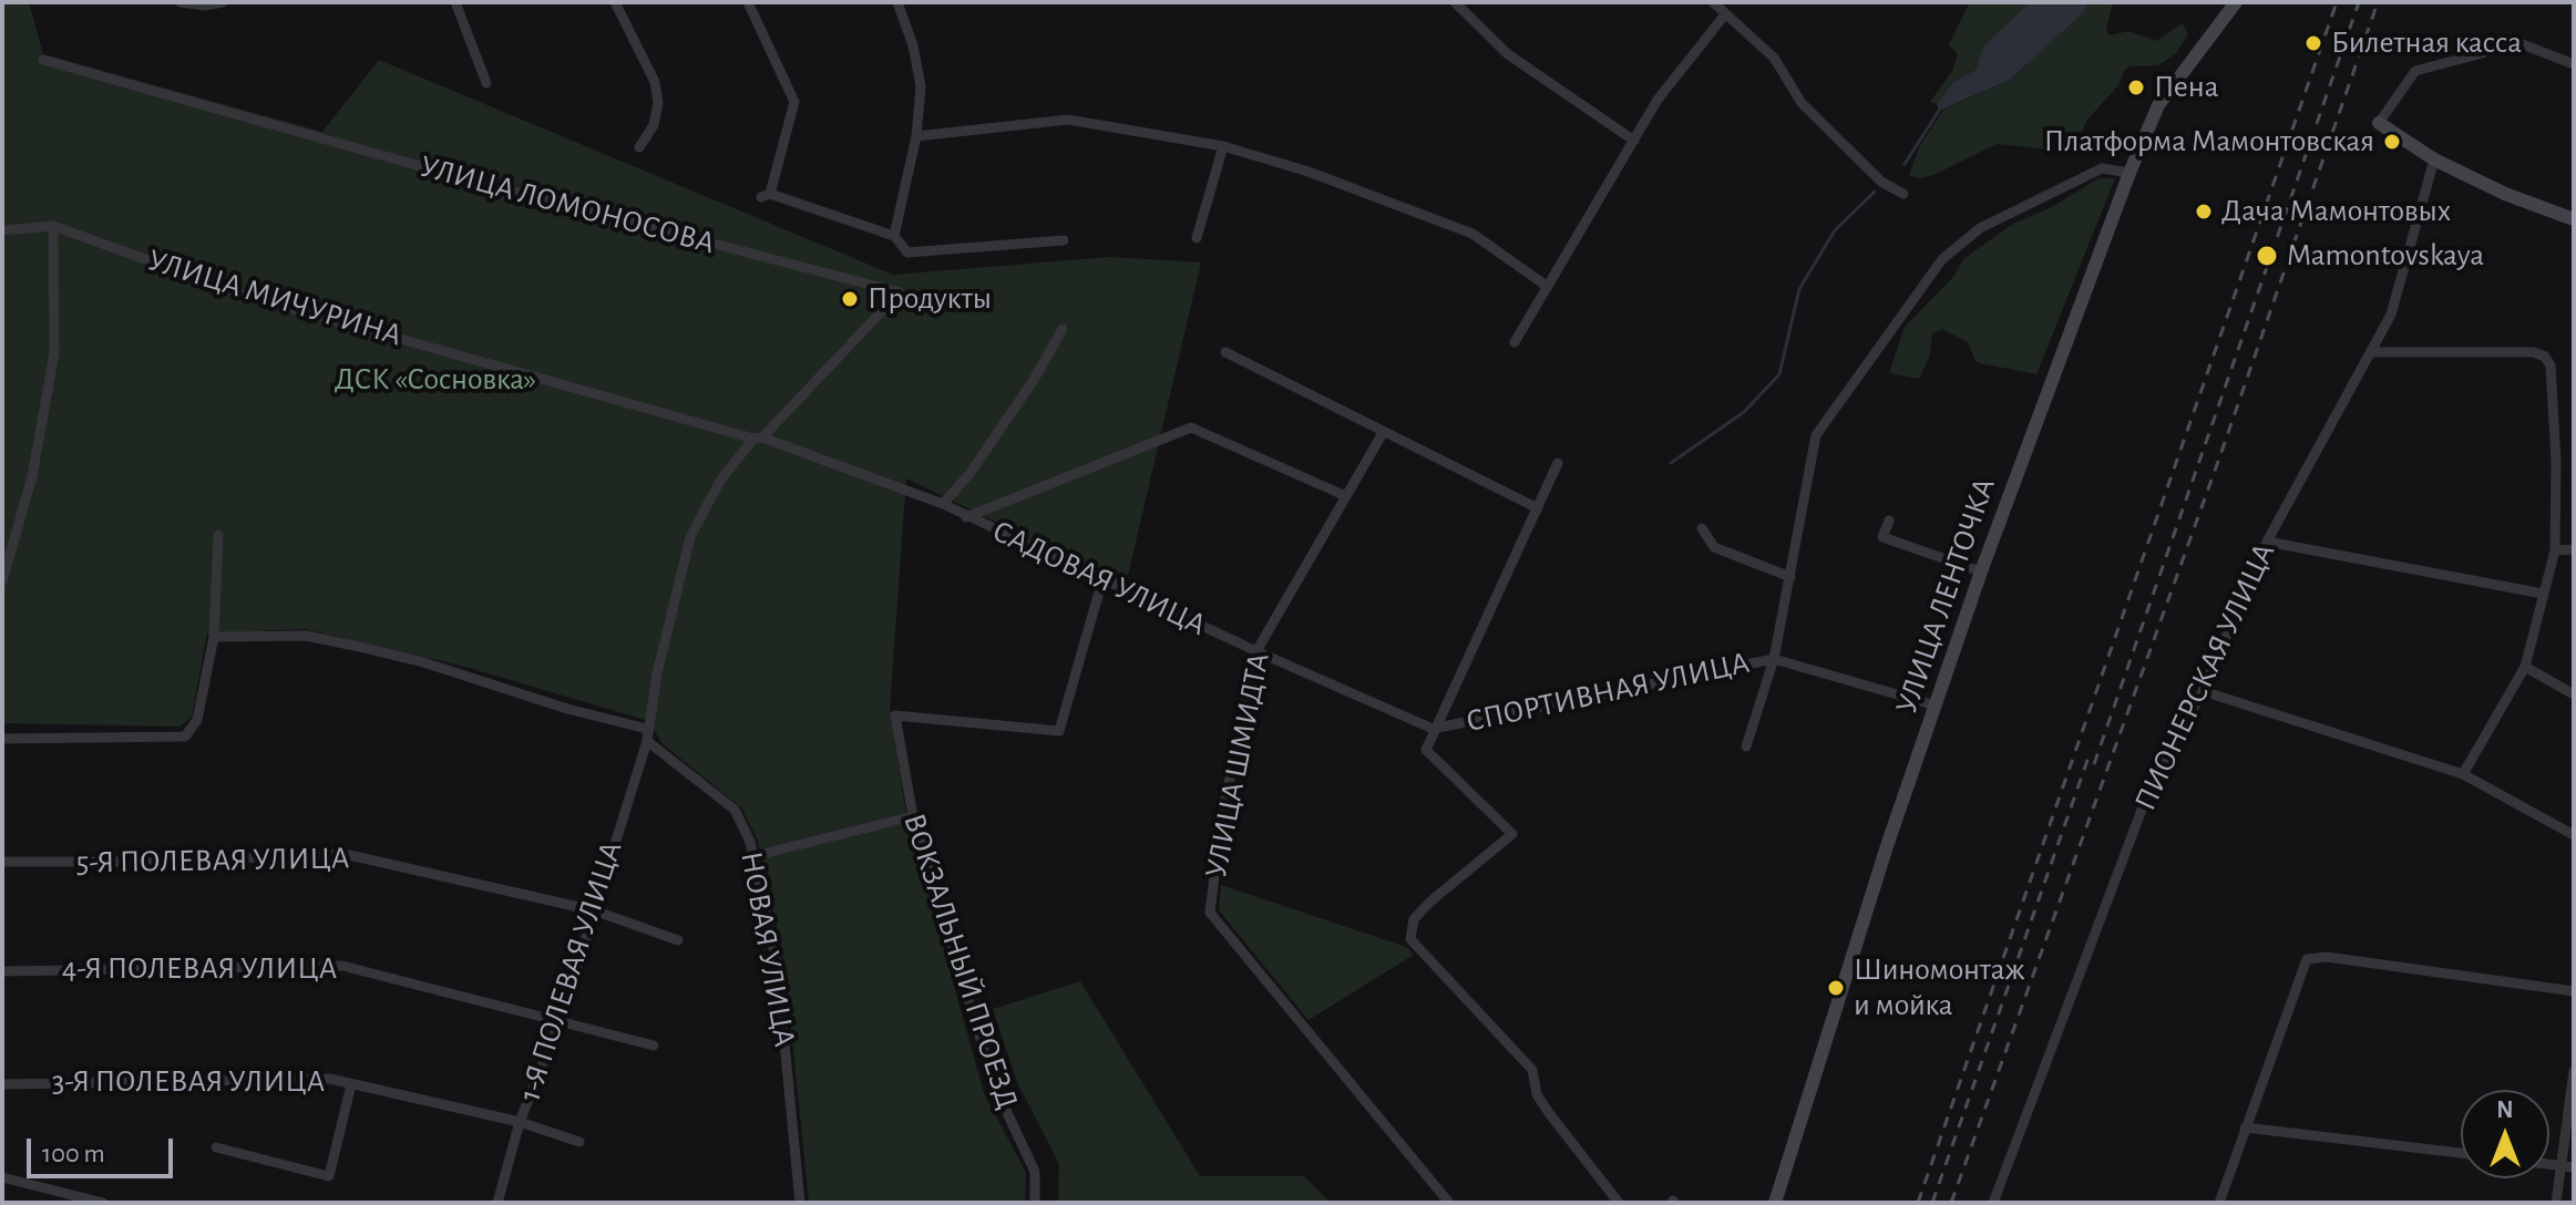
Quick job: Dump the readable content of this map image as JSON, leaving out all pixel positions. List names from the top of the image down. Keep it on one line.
{"streets":{"main road":["УЛИЦА ЛЕНТОЧКА"],"street":["УЛИЦА ЛОМОНОСОВА","УЛИЦА МИЧУРИНА","САДОВАЯ УЛИЦА","ПИОНЕРСКАЯ УЛИЦА","СПОРТИВНАЯ УЛИЦА","УЛИЦА ШМИДТА","5-Я ПОЛЕВАЯ УЛИЦА","НОВАЯ УЛИЦА","ВОКЗАЛЬНЫЙ ПРОЕЗД","4-Я ПОЛЕВАЯ УЛИЦА","1-Я ПОЛЕВАЯ УЛИЦА","3-Я ПОЛЕВАЯ УЛИЦА"]},"crossings":[["УЛИЦА ЛОМОНОСОВА","УЛИЦА МИЧУРИНА"],["УЛИЦА ЛОМОНОСОВА","САДОВАЯ УЛИЦА"],["УЛИЦА ЛОМОНОСОВА","1-Я ПОЛЕВАЯ УЛИЦА"],["УЛИЦА МИЧУРИНА","САДОВАЯ УЛИЦА"],["УЛИЦА МИЧУРИНА","1-Я ПОЛЕВАЯ УЛИЦА"],["САДОВАЯ УЛИЦА","СПОРТИВНАЯ УЛИЦА"],["САДОВАЯ УЛИЦА","УЛИЦА ШМИДТА"],["САДОВАЯ УЛИЦА","ВОКЗАЛЬНЫЙ ПРОЕЗД"],["САДОВАЯ УЛИЦА","1-Я ПОЛЕВАЯ УЛИЦА"],["УЛИЦА ЛЕНТОЧКА","СПОРТИВНАЯ УЛИЦА"],["5-Я ПОЛЕВАЯ УЛИЦА","1-Я ПОЛЕВАЯ УЛИЦА"],["НОВАЯ УЛИЦА","1-Я ПОЛЕВАЯ УЛИЦА"],["4-Я ПОЛЕВАЯ УЛИЦА","1-Я ПОЛЕВАЯ УЛИЦА"],["1-Я ПОЛЕВАЯ УЛИЦА","3-Я ПОЛЕВАЯ УЛИЦА"]],"parks":["ДСК «Сосновка»"],"places":["Билетная касса","Пена","Платформа Мамонтовская","Дача Мамонтовых","Mamontovskaya","Продукты","Шиномонтаж и мойка"],"scale_bar":"100 m","north":"top"}
